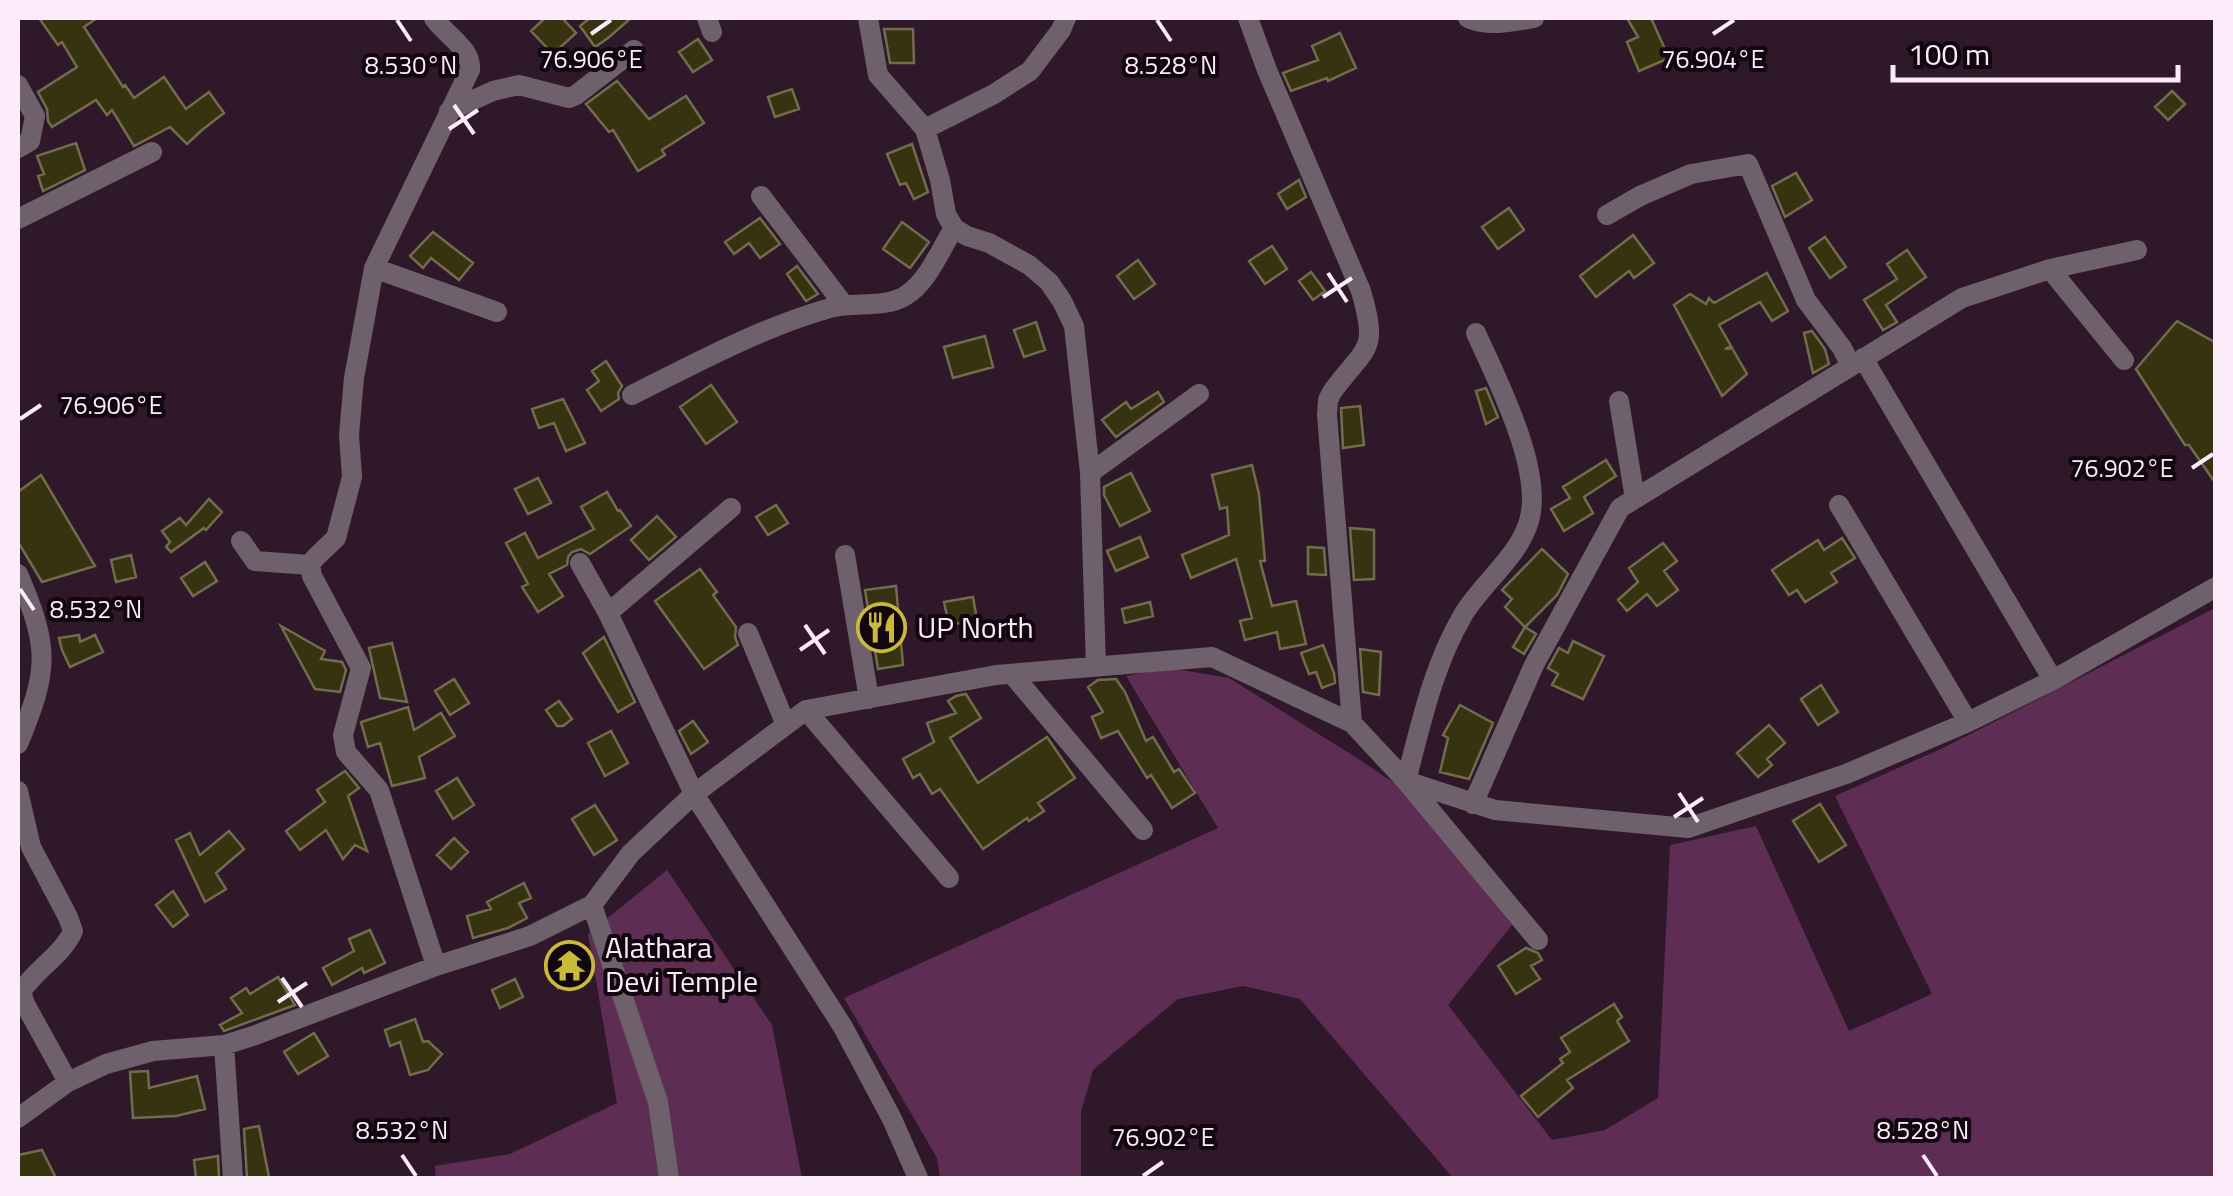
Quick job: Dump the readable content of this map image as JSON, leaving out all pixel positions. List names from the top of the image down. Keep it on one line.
{"places":{"restaurant":["UP North"],"temple":["Alathara Devi Temple"]},"scale_bar":"100 m","coordinates":["76.906°E","76.904°E","8.530°N","8.528°N","76.902°E","8.532°N"]}
